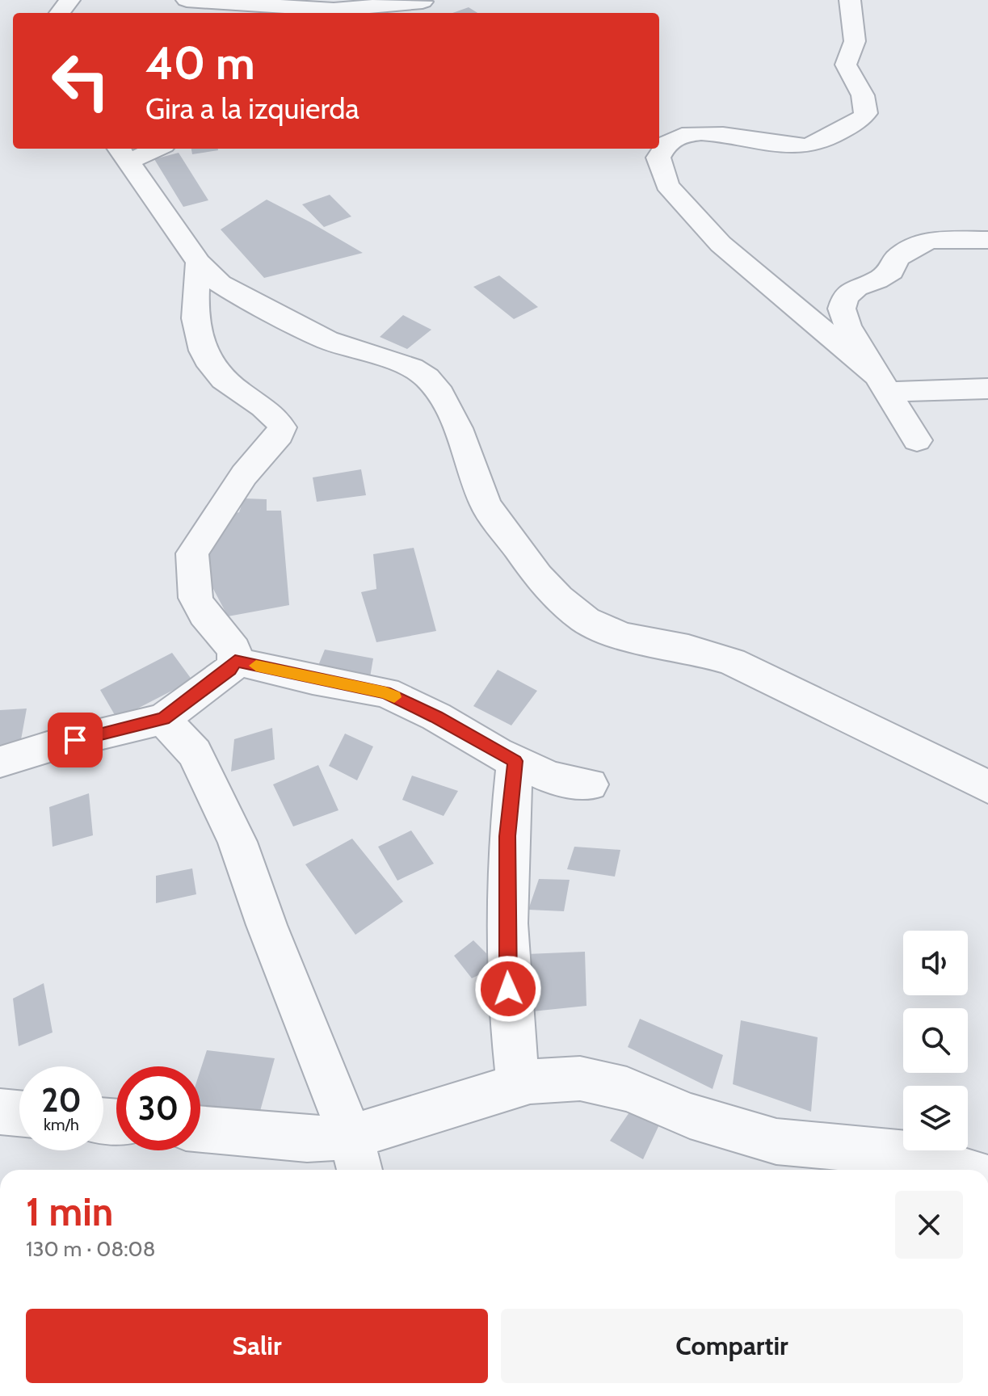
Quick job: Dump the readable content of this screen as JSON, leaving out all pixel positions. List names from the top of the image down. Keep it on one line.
{"page":{"turn":["40 m","Gira a la izquierda"],"speed":"20 km/h","limit":"30","heading":["1 min","130 m · 08:08"],"buttons":["Salir","Compartir"]}}
